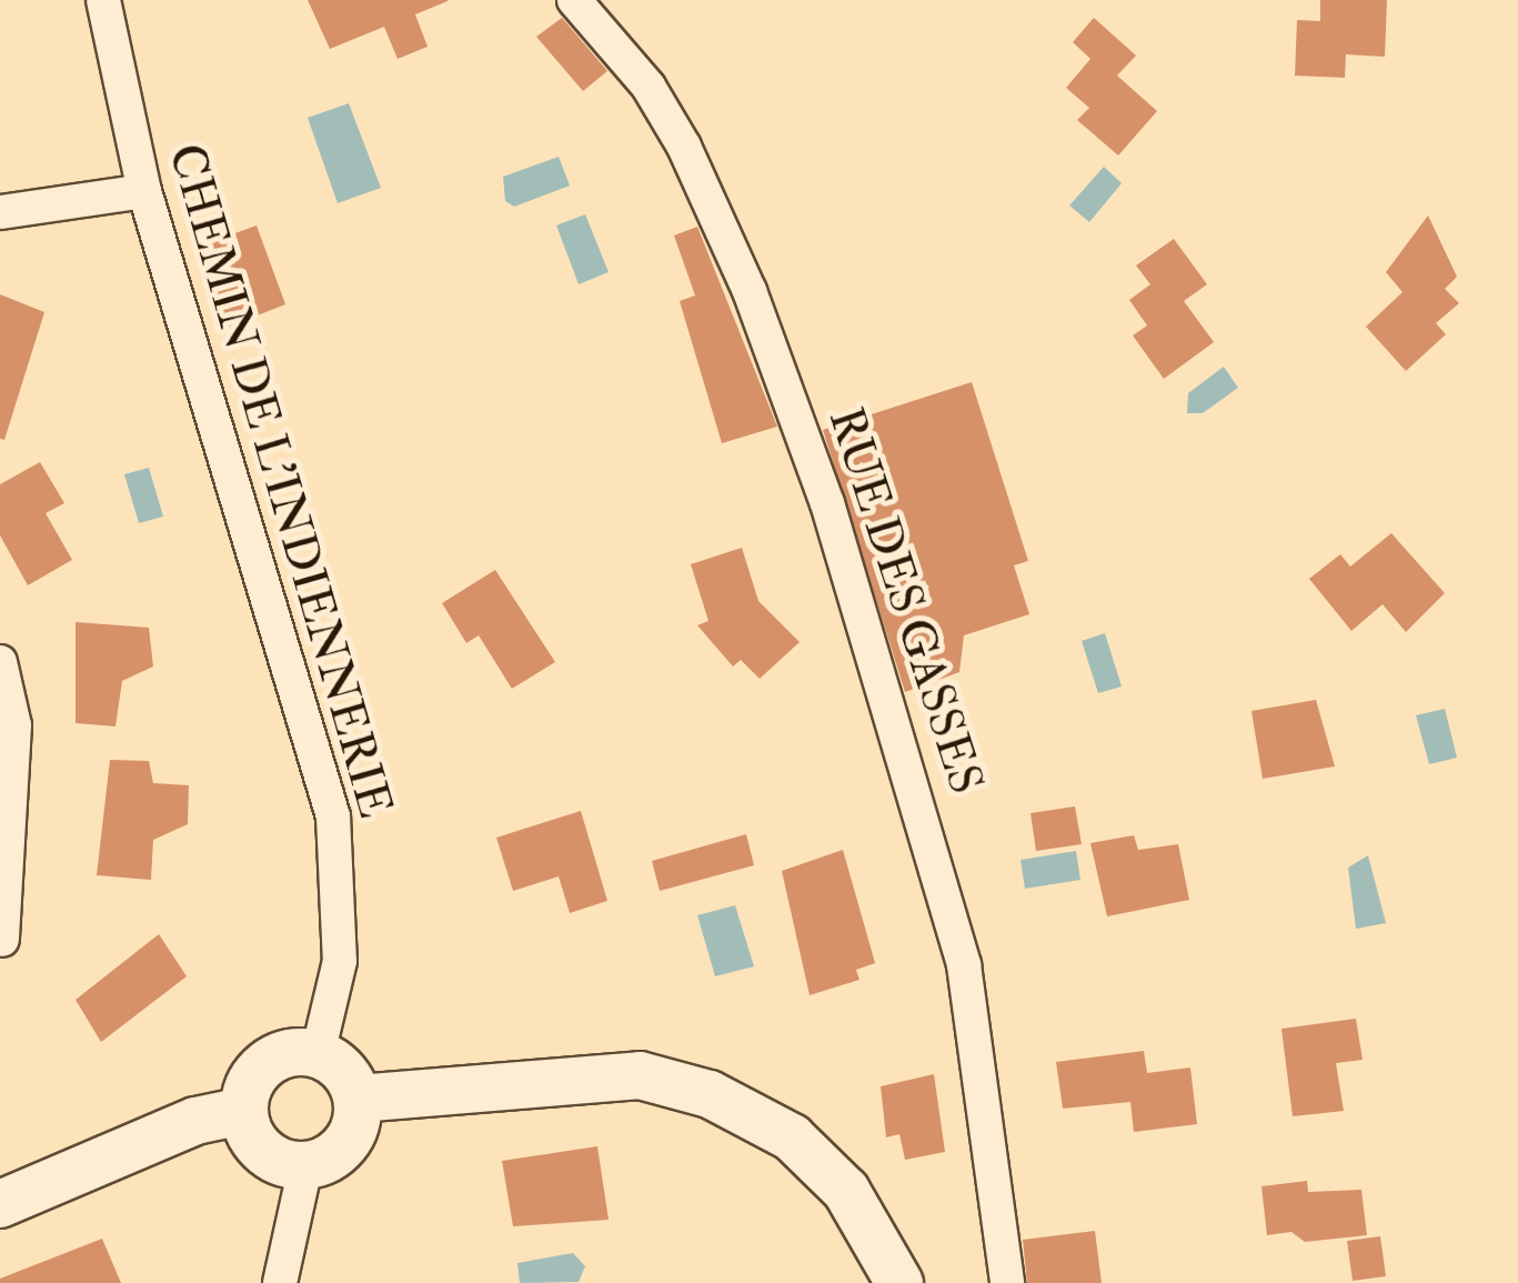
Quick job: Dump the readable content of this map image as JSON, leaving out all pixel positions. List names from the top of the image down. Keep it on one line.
{"streets":{"street":["CHEMIN DE L'INDIENNERIE","RUE DES GASSES"]}}
